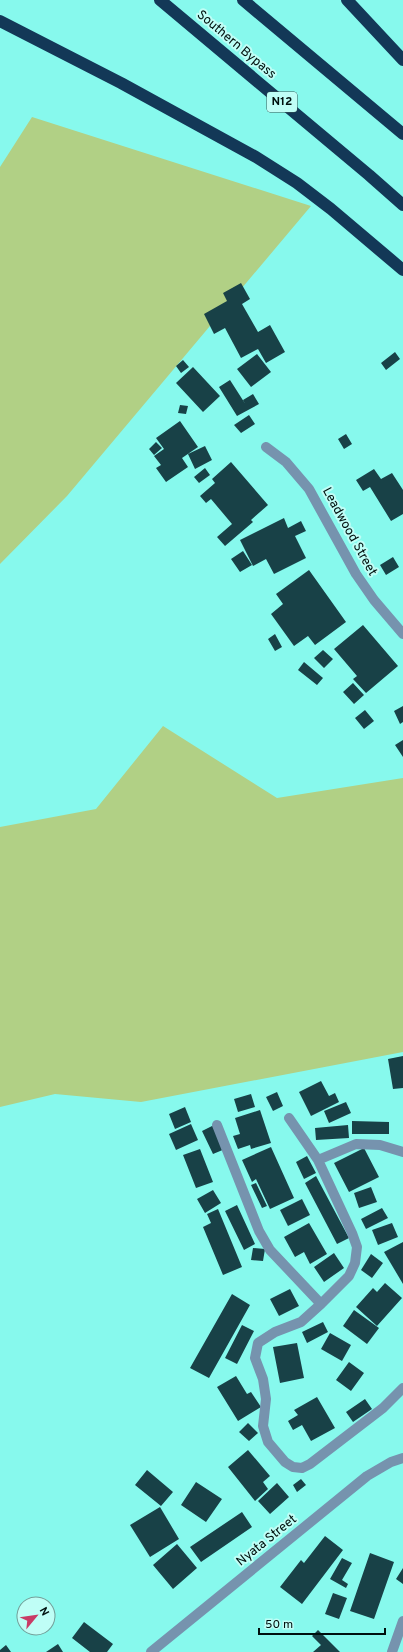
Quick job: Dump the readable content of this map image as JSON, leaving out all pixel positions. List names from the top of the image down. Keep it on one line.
{"streets":{"highway":["Southern Bypass","N12"],"street":["Leadwood Street","Nyata Street"]},"scale_bar":"50 m","north":"top right"}
